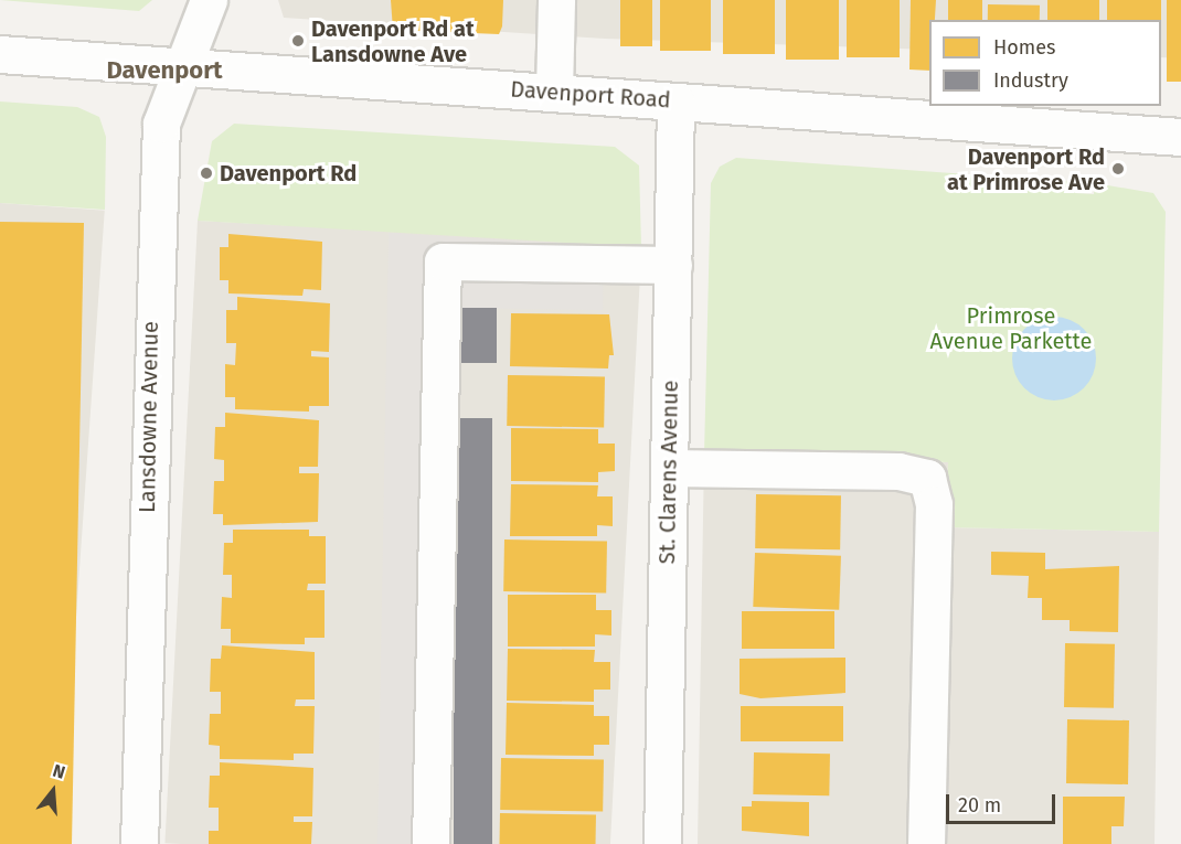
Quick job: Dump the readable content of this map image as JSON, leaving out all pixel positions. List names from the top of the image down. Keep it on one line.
{"streets":{"street":["Davenport Road","Lansdowne Avenue","St. Clarens Avenue"]},"crossings":[["Davenport Road","Lansdowne Avenue"],["Davenport Road","St. Clarens Avenue"]],"districts":["Davenport"],"parks":["Primrose Avenue Parkette"],"places":["Davenport Rd at Lansdowne Ave","Davenport Rd at Primrose Ave","Davenport Rd"],"legend":["Homes","Industry"],"scale_bar":"20 m","north":"top"}
